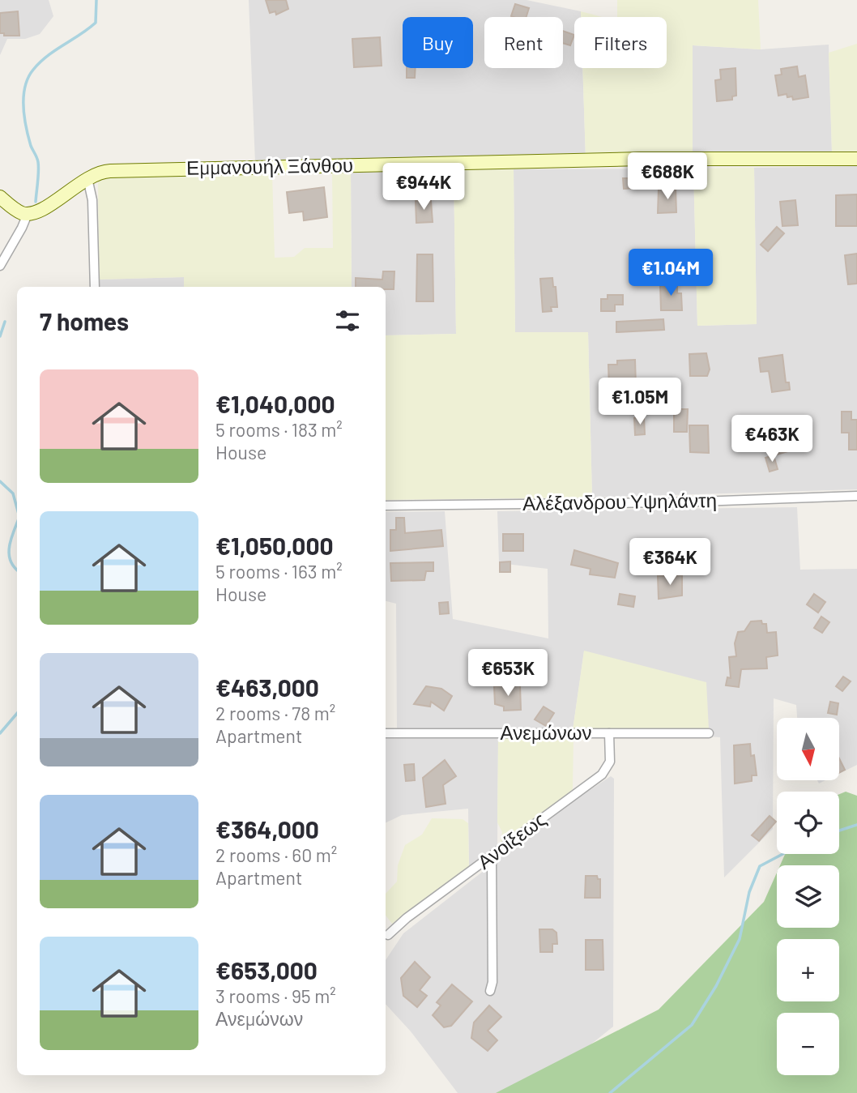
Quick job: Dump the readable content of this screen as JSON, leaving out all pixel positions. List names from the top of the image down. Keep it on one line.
{"streets":{"street":["Εμμανουήλ Ξάνθου","Αλέξανδρου Υψηλάντη","Ανεμώνων","Ανοίξεως"]},"crossings":[["Ανεμώνων","Ανοίξεως"]],"north":"bottom","page":{"chip":["Buy","Rent","Filters"],"price":["€688K","€944K","€1.04M","€1.05M","€463K","€364K","€653K"],"heading":"7 homes","list":[{"name":"€1,040,000","note":"5 rooms · 183 m² · House"},{"name":"€1,050,000","note":"5 rooms · 163 m² · House"},{"name":"€463,000","note":"2 rooms · 78 m² · Apartment"},{"name":"€364,000","note":"2 rooms · 60 m² · Apartment"},{"name":"€653,000","note":"3 rooms · 95 m² · Ανεμώνων"}],"map_buttons":["+","−"]}}
